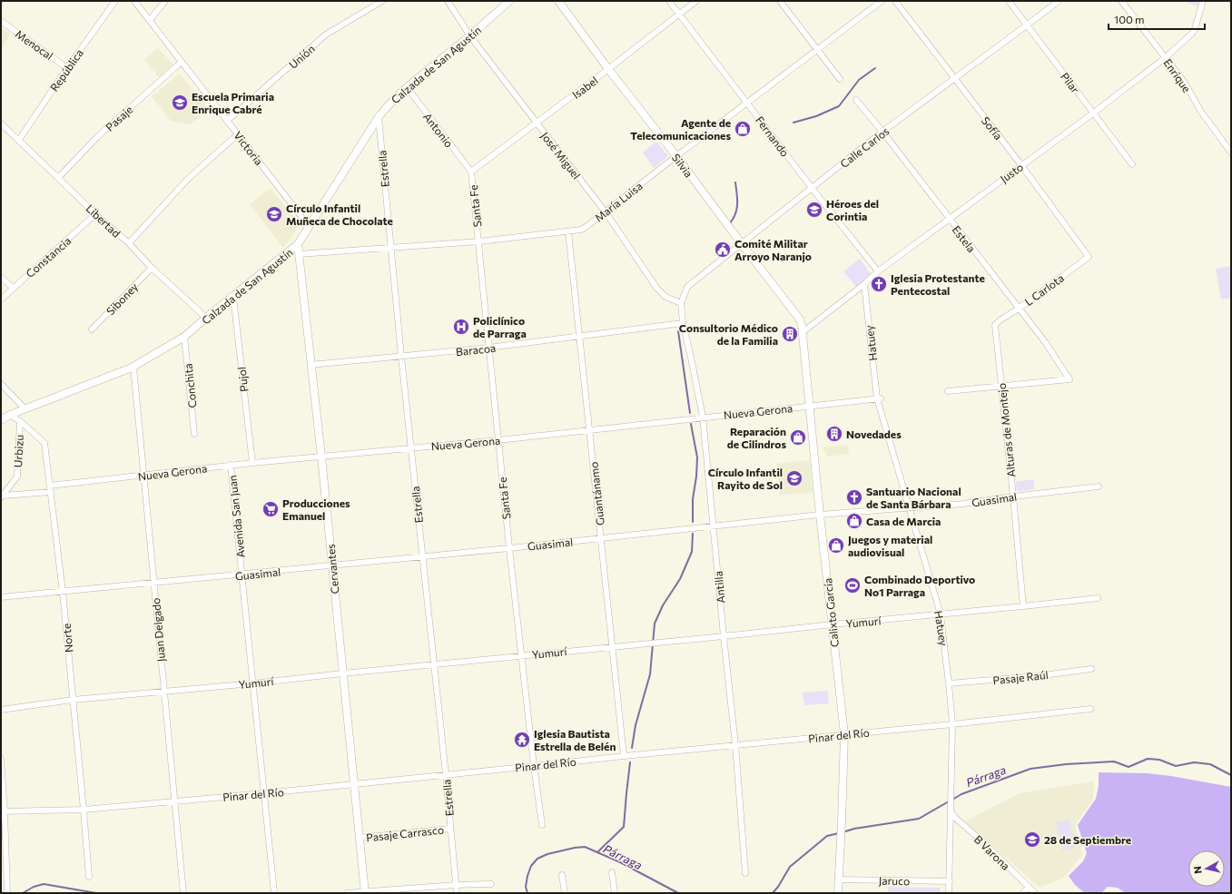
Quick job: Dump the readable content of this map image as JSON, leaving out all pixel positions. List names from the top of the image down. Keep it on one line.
{"streets":{"main road":["Calzada de San Agustín","Silvia","Cervantes","Calixto García"],"street":["Menocal","Unión","República","Enrique","Pilar","Isabel","Pasaje","Sofía","Antonio","Fernando","Calle Carlos","Victoria","José Miguel","Estrella","Justo","María Luisa","Santa Fe","Libertad","Estela","Constancia","L Carlota","Siboney","Hatuey","Baracoa","Pujol","Conchita","Nueva Gerona","Alturas de Montejo","Urbizu","Guantánamo","Guasimal","Avenida San Juan","Antilla","Yumurí","Juan Delgado","Norte","Pasaje Raúl","Pinar del Río","Pasaje Carrasco","B Varona","Jaruco"]},"crossings":[["Menocal","República"],["Unión","Victoria"],["Calzada de San Agustín","Antonio"],["Calzada de San Agustín","Victoria"],["Calzada de San Agustín","José Miguel"],["Calzada de San Agustín","Estrella"],["Calzada de San Agustín","Libertad"],["Calzada de San Agustín","Pujol"],["Calzada de San Agustín","Conchita"],["Calzada de San Agustín","Cervantes"],["Calzada de San Agustín","Juan Delgado"],["Calzada de San Agustín","Norte"],["República","Libertad"],["Enrique","Justo"],["Pilar","Calle Carlos"],["Pilar","Justo"],["Isabel","Antonio"],["Isabel","Fernando"],["Isabel","José Miguel"],["Isabel","Silvia"],["Isabel","Santa Fe"],["Pasaje","Victoria"],["Pasaje","Libertad"],["Sofía","Calle Carlos"],["Sofía","Justo"],["Sofía","L Carlota"],["Antonio","Santa Fe"],["Fernando","Calle Carlos"],["Fernando","Justo"],["Fernando","María Luisa"],["Calle Carlos","José Miguel"],["Calle Carlos","Silvia"],["Calle Carlos","Estela"],["Calle Carlos","Antilla"],["José Miguel","María Luisa"],["José Miguel","Antilla"],["Silvia","Justo"],["Silvia","María Luisa"],["Silvia","Calixto García"],["Estrella","María Luisa"],["Estrella","Baracoa"],["Estrella","Nueva Gerona"],["Estrella","Guasimal"],["Estrella","Yumurí"],["Estrella","Pinar del Río"],["Estrella","Pasaje Carrasco"],["Justo","Estela"],["Justo","Hatuey"],["Justo","Calixto García"],["María Luisa","Santa Fe"],["María Luisa","Guantánamo"],["María Luisa","Cervantes"],["Santa Fe","Baracoa"],["Santa Fe","Nueva Gerona"],["Santa Fe","Guasimal"],["Santa Fe","Yumurí"],["Santa Fe","Pinar del Río"],["Libertad","Constancia"],["Libertad","Siboney"],["Estela","L Carlota"],["Estela","Alturas de Montejo"],["L Carlota","Alturas de Montejo"],["Hatuey","Nueva Gerona"],["Hatuey","Guasimal"],["Hatuey","Yumurí"],["Hatuey","Pasaje Raúl"],["Hatuey","Pinar del Río"],["Hatuey","B Varona"],["Hatuey","Jaruco"],["Baracoa","Guantánamo"],["Baracoa","Cervantes"],["Baracoa","Antilla"],["Pujol","Nueva Gerona"],["Nueva Gerona","Urbizu"],["Nueva Gerona","Guantánamo"],["Nueva Gerona","Avenida San Juan"],["Nueva Gerona","Cervantes"],["Nueva Gerona","Antilla"],["Nueva Gerona","Calixto García"],["Nueva Gerona","Juan Delgado"],["Nueva Gerona","Norte"],["Alturas de Montejo","Guasimal"],["Alturas de Montejo","Yumurí"],["Urbizu","Norte"],["Guantánamo","Guasimal"],["Guantánamo","Yumurí"],["Guantánamo","Pinar del Río"],["Guasimal","Avenida San Juan"],["Guasimal","Cervantes"],["Guasimal","Antilla"],["Guasimal","Calixto García"],["Guasimal","Juan Delgado"],["Guasimal","Norte"],["Avenida San Juan","Yumurí"],["Avenida San Juan","Pinar del Río"],["Cervantes","Yumurí"],["Cervantes","Pinar del Río"],["Cervantes","Pasaje Carrasco"],["Antilla","Yumurí"],["Antilla","Pinar del Río"],["Calixto García","Yumurí"],["Calixto García","Pinar del Río"],["Calixto García","Jaruco"],["Yumurí","Juan Delgado"],["Yumurí","Norte"],["Juan Delgado","Pinar del Río"],["Norte","Pinar del Río"]],"water":["Párraga"],"places":{"school or university":["Escuela Primaria Enrique Cabré","Héroes del Corintia","Círculo Infantil Muñeca de Chocolate","Círculo Infantil Rayito de Sol","28 de Septiembre"],"shop":["Agente de Telecomunicaciones","Reparación de Cilindros","Casa de Marcia","Juegos y material audiovisual"],"public building":["Comité Militar Arroyo Naranjo"],"church":["Iglesia Protestante Pentecostal","Santuario Nacional de Santa Bárbara"],"hospital":["Policlínico de Parraga"],"building":["Consultorio Médico de la Familia","Novedades"],"supermarket":["Producciones Emanuel"],"sports":["Combinado Deportivo No1 Parraga"],"temple":["Iglesia Bautista Estrella de Belén"]},"scale_bar":"100 m","north":"left"}
